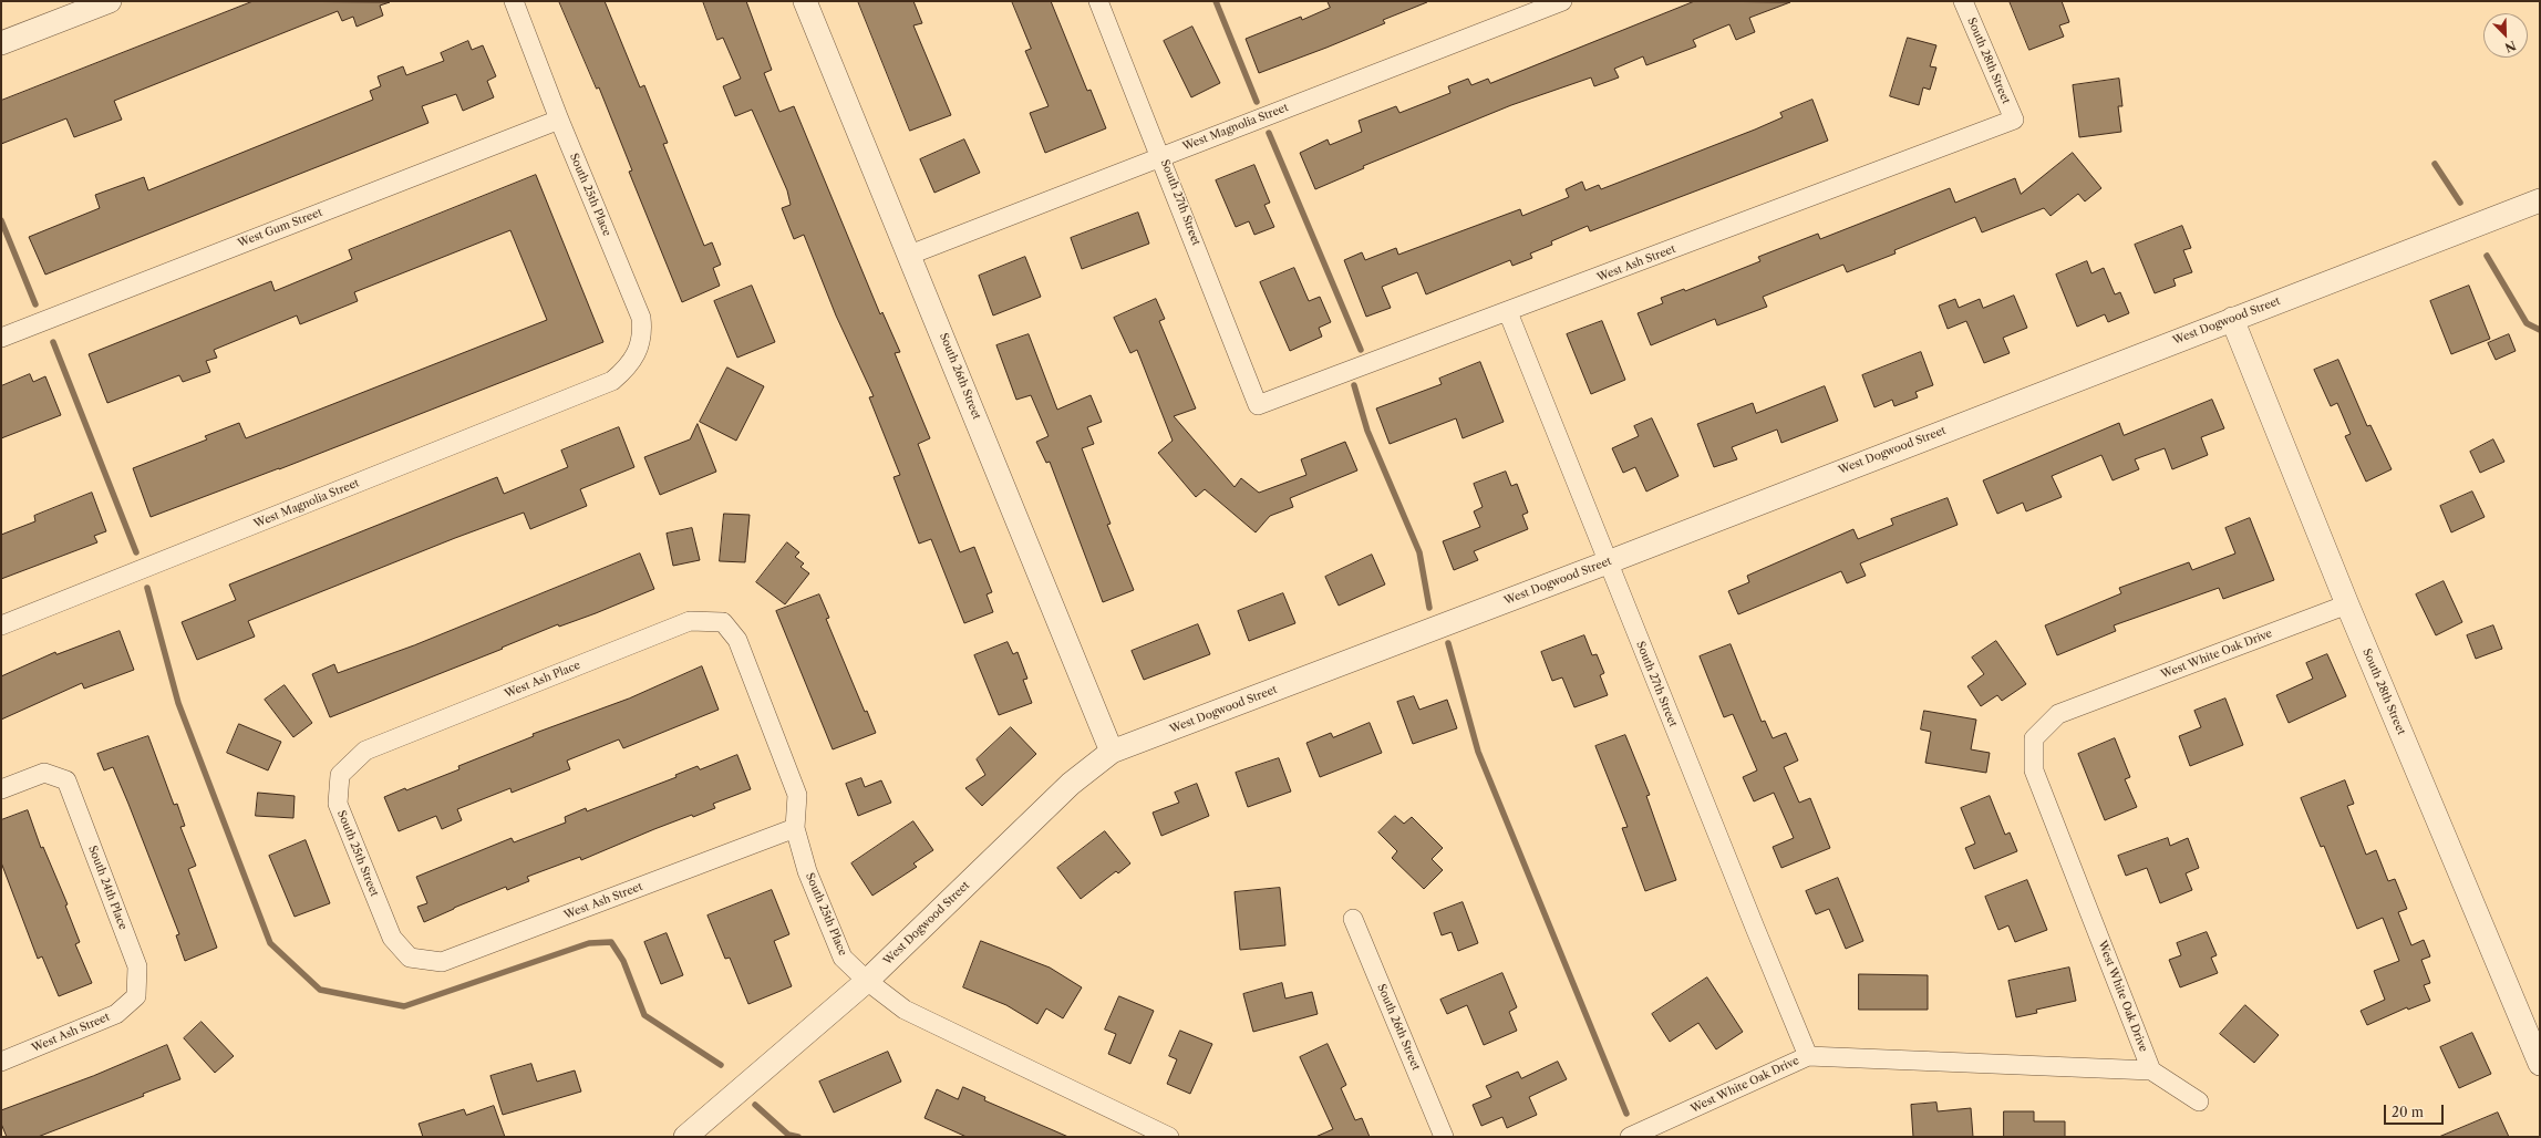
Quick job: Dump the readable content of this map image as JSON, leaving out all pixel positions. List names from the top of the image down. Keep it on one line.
{"streets":{"street":["South 28th Street","West Magnolia Street","South 25th Place","South 27th Street","West Gum Street","West Ash Street","West Dogwood Street","South 26th Street","West White Oak Drive","West Ash Place","South 25th Street","South 24th Place"]},"crossings":[["South 28th Street","West Ash Street"],["South 28th Street","West Dogwood Street"],["South 28th Street","West White Oak Drive"],["West Magnolia Street","South 25th Place"],["West Magnolia Street","South 27th Street"],["West Magnolia Street","South 26th Street"],["South 25th Place","West Gum Street"],["South 25th Place","West Ash Street"],["South 25th Place","West Dogwood Street"],["South 25th Place","West Ash Place"],["South 27th Street","West Ash Street"],["South 27th Street","West Dogwood Street"],["South 27th Street","West White Oak Drive"],["West Ash Street","South 25th Street"],["West Ash Street","South 24th Place"],["West Dogwood Street","South 26th Street"],["West Ash Place","South 25th Street"]],"scale_bar":"20 m","north":"bottom right"}
